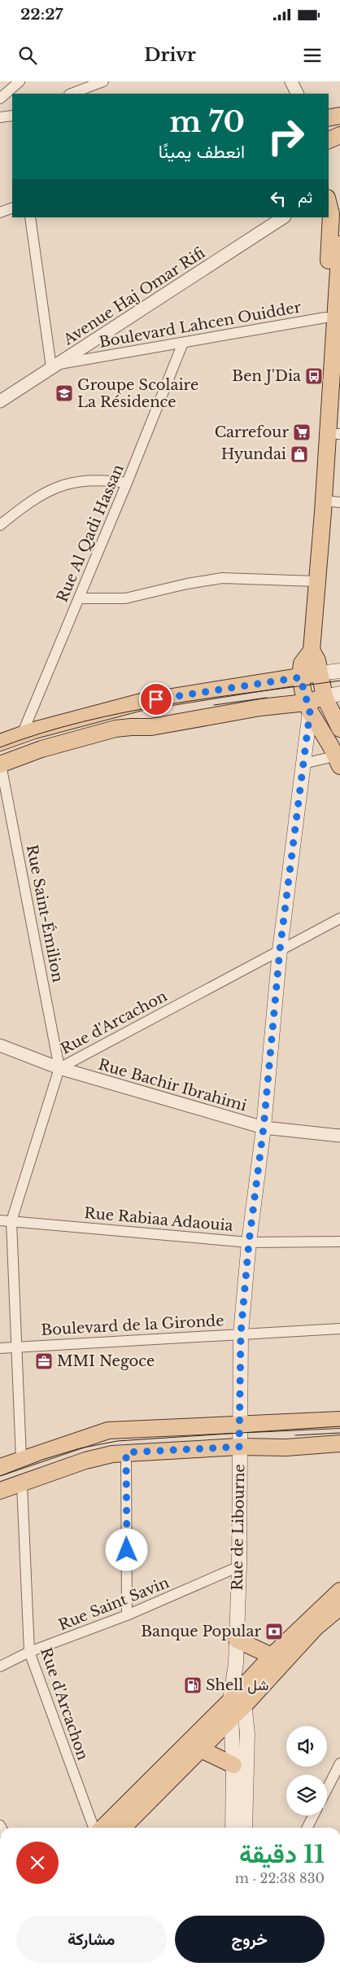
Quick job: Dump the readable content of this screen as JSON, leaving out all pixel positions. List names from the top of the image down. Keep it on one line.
{"streets":{"main road":["Rue de Libourne"],"street":["Avenue Haj Omar Rifi","Boulevard Lahcen Ouidder","Rue Al Qadi Hassan","Rue Saint-Émilion","Rue d'Arcachon","Rue Bachir Ibrahimi","Rue Rabiaa Adaouia","Boulevard de la Gironde","Rue Saint Savin"]},"crossings":[["Avenue Haj Omar Rifi","Boulevard Lahcen Ouidder"],["Boulevard Lahcen Ouidder","Rue Al Qadi Hassan"],["Rue Saint-Émilion","Rue d'Arcachon"],["Rue Saint-Émilion","Rue Bachir Ibrahimi"],["Rue d'Arcachon","Rue Bachir Ibrahimi"],["Rue d'Arcachon","Rue Rabiaa Adaouia"],["Rue d'Arcachon","Boulevard de la Gironde"],["Rue d'Arcachon","Rue de Libourne"],["Rue d'Arcachon","Rue Saint Savin"],["Rue Bachir Ibrahimi","Rue de Libourne"],["Rue Rabiaa Adaouia","Rue de Libourne"],["Boulevard de la Gironde","Rue de Libourne"],["Rue de Libourne","Rue Saint Savin"]],"places":{"bus stop":["Ben J'Dia"],"school or university":["Groupe Scolaire La Résidence"],"supermarket":["Carrefour"],"shop":["Hyundai"],"office":["MMI Negoce"],"bank":["Banque Popular"],"fuel station":["Shell شل"]},"page":{"status":"22:27","header":"Drivr","turn":["70 m","انعطف يمينًا"],"then":"ثم","heading":["11 دقيقة","830 m · 22:38"],"buttons":["خروج","مشاركة"]}}
